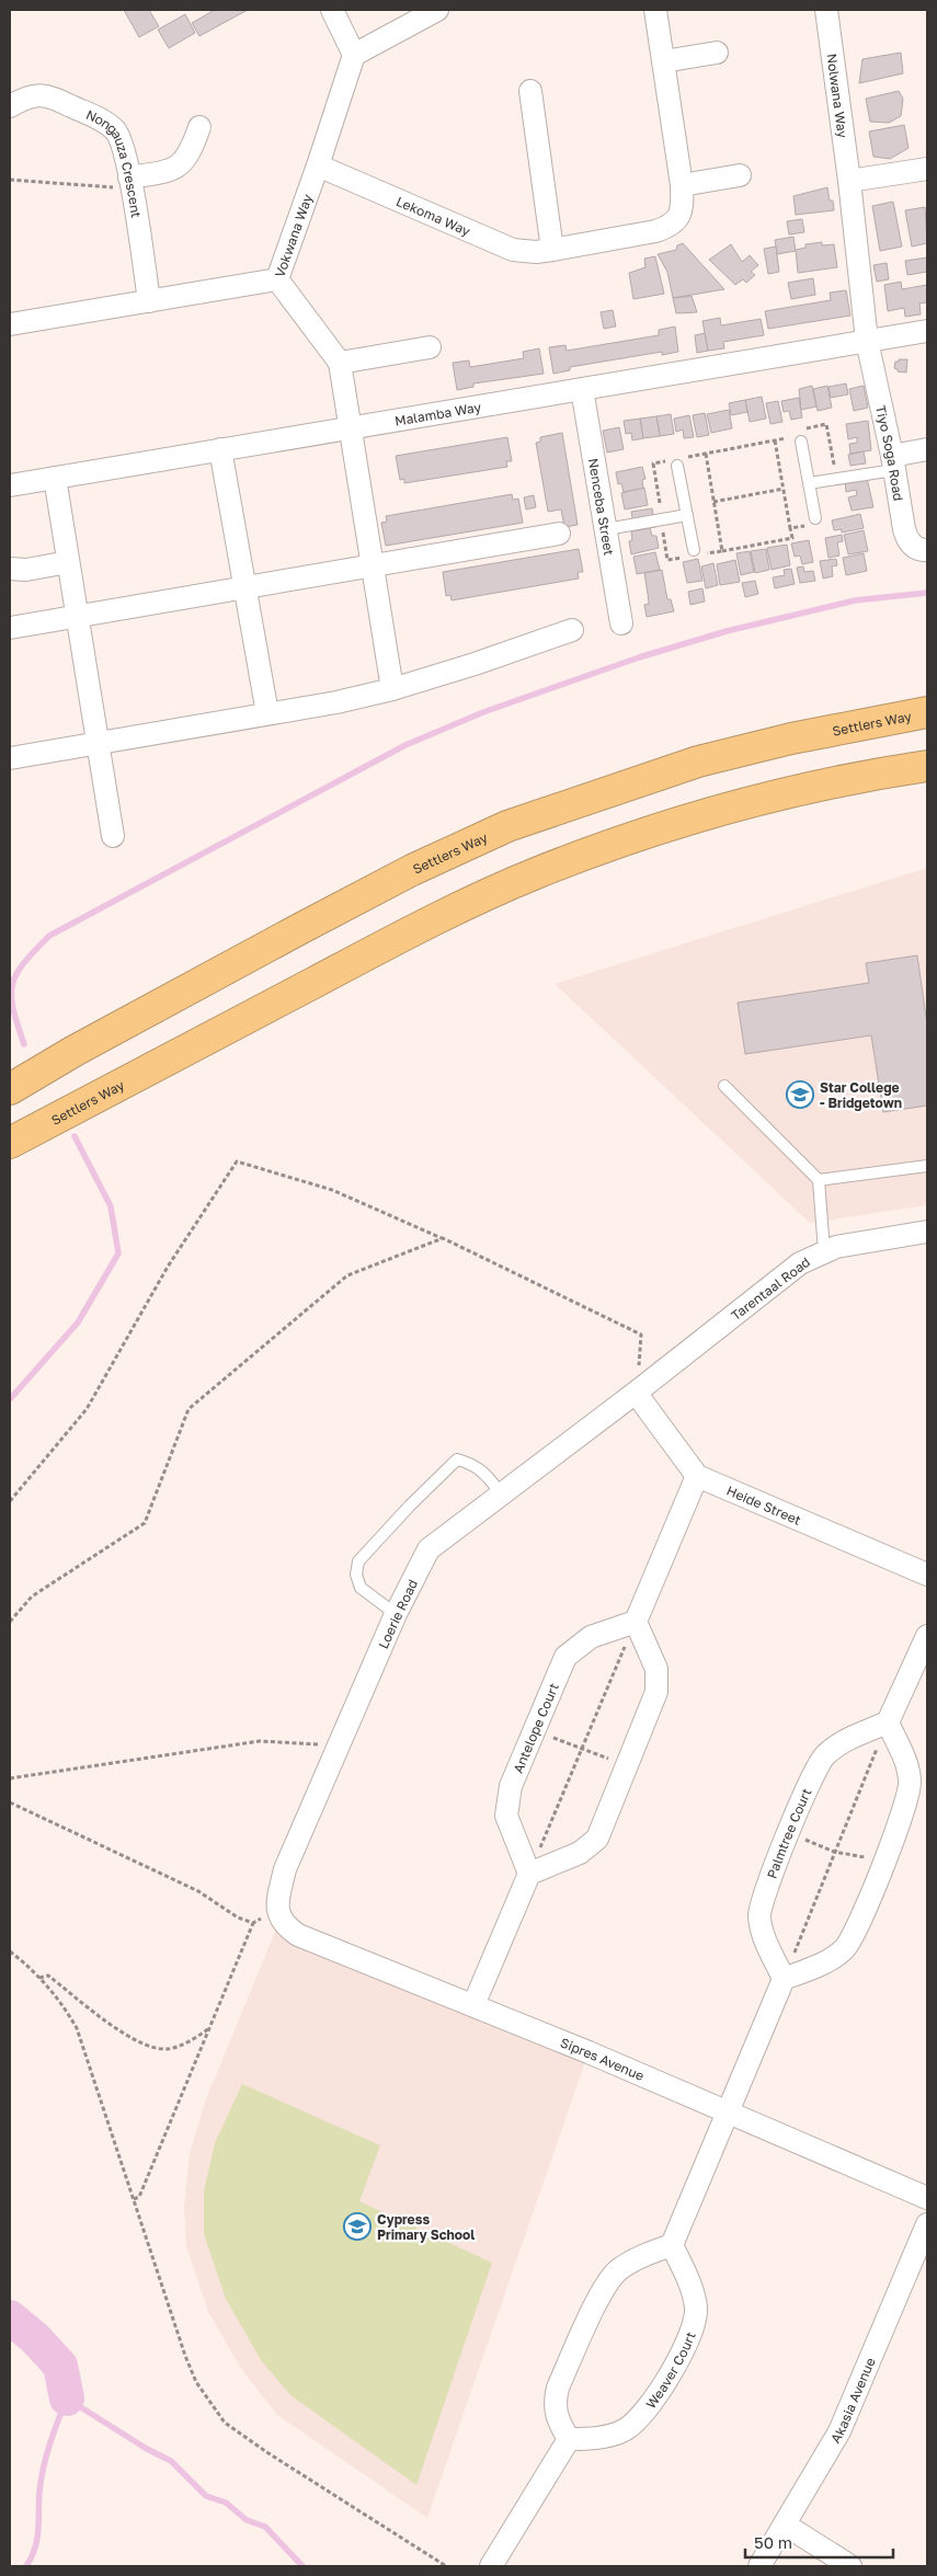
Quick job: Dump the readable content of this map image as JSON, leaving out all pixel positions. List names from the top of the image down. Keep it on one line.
{"streets":{"highway":["Settlers Way"],"street":["Nolwana Way","Nongauza Crescent","Lekoma Way","Vokwana Way","Malamba Way","Tiyo Soga Road","Nenceba Street","Tarentaal Road","Heide Street","Loerie Road","Antelope Court","Palmtree Court","Sipres Avenue","Weaver Court","Akasia Avenue"]},"crossings":[["Nolwana Way","Malamba Way"],["Nolwana Way","Tiyo Soga Road"],["Nongauza Crescent","Vokwana Way"],["Lekoma Way","Vokwana Way"],["Malamba Way","Tiyo Soga Road"],["Malamba Way","Nenceba Street"],["Tarentaal Road","Loerie Road"],["Loerie Road","Sipres Avenue"]],"places":{"school or university":["Star College - Bridgetown","Cypress Primary School"]},"scale_bar":"50 m"}
